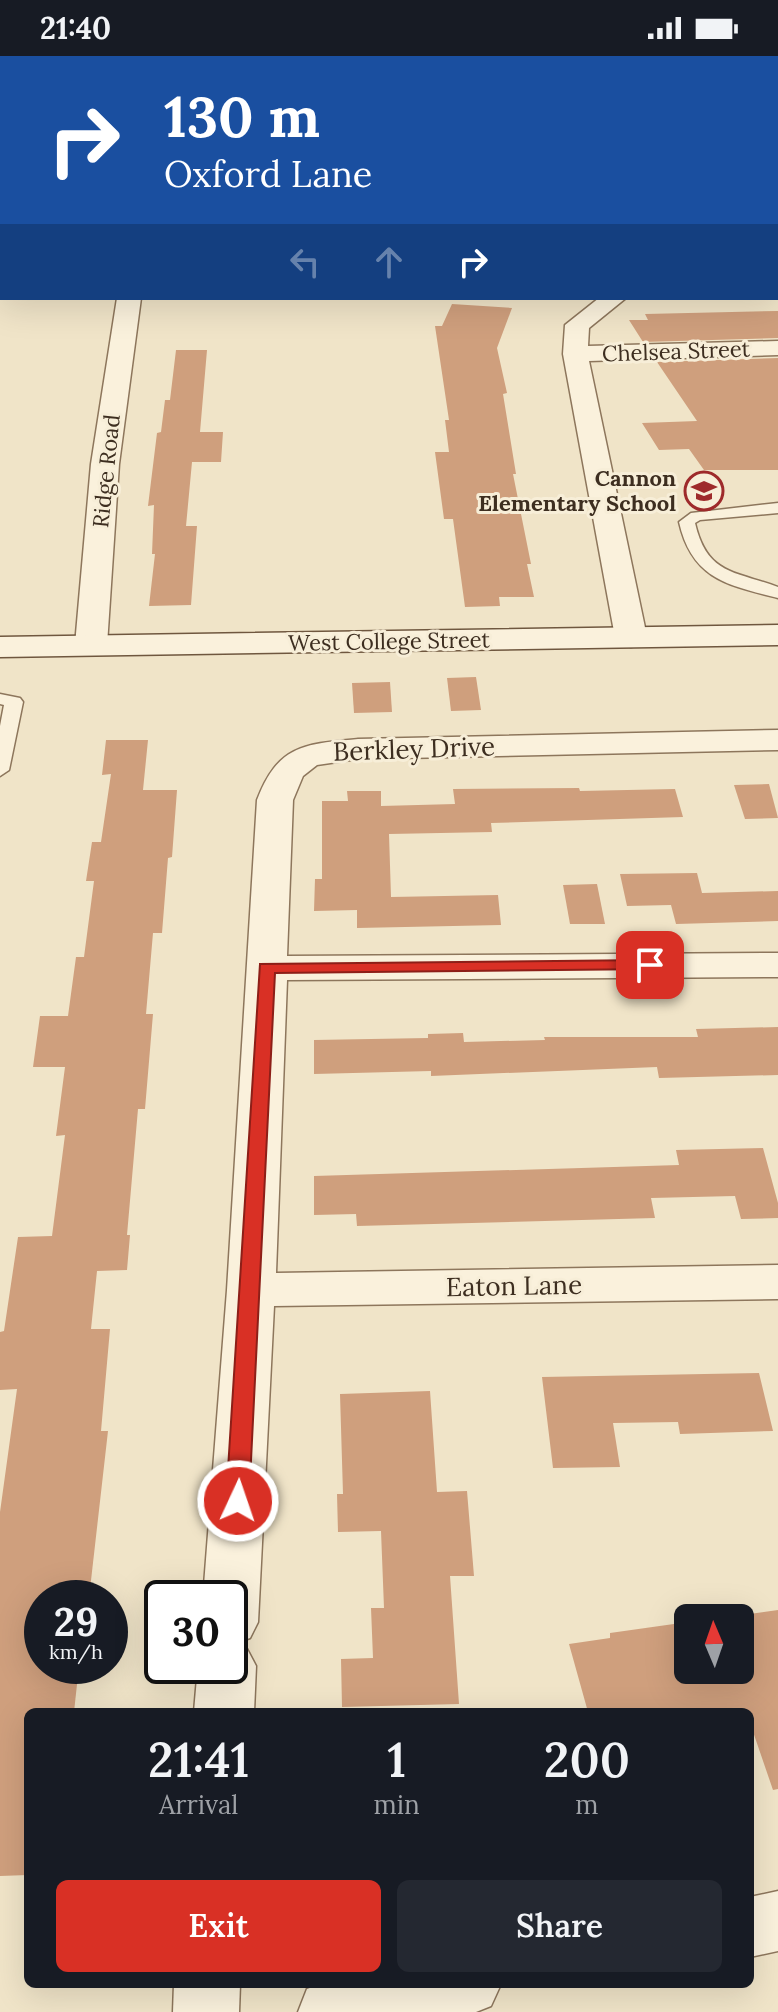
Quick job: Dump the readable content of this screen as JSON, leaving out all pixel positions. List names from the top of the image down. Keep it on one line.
{"streets":{"street":["Chelsea Street","Ridge Road","West College Street","Berkley Drive","Eaton Lane"]},"crossings":[["Ridge Road","West College Street"],["Berkley Drive","Eaton Lane"]],"places":{"school or university":["Cannon Elementary School"]},"north":"top","page":{"status":"21:40","turn":["130 m","Oxford Lane"],"speed":"29 km/h","limit":"30","eta":["21:41","Arrival","1","min","200","m"],"buttons":["Exit","Share"]}}
